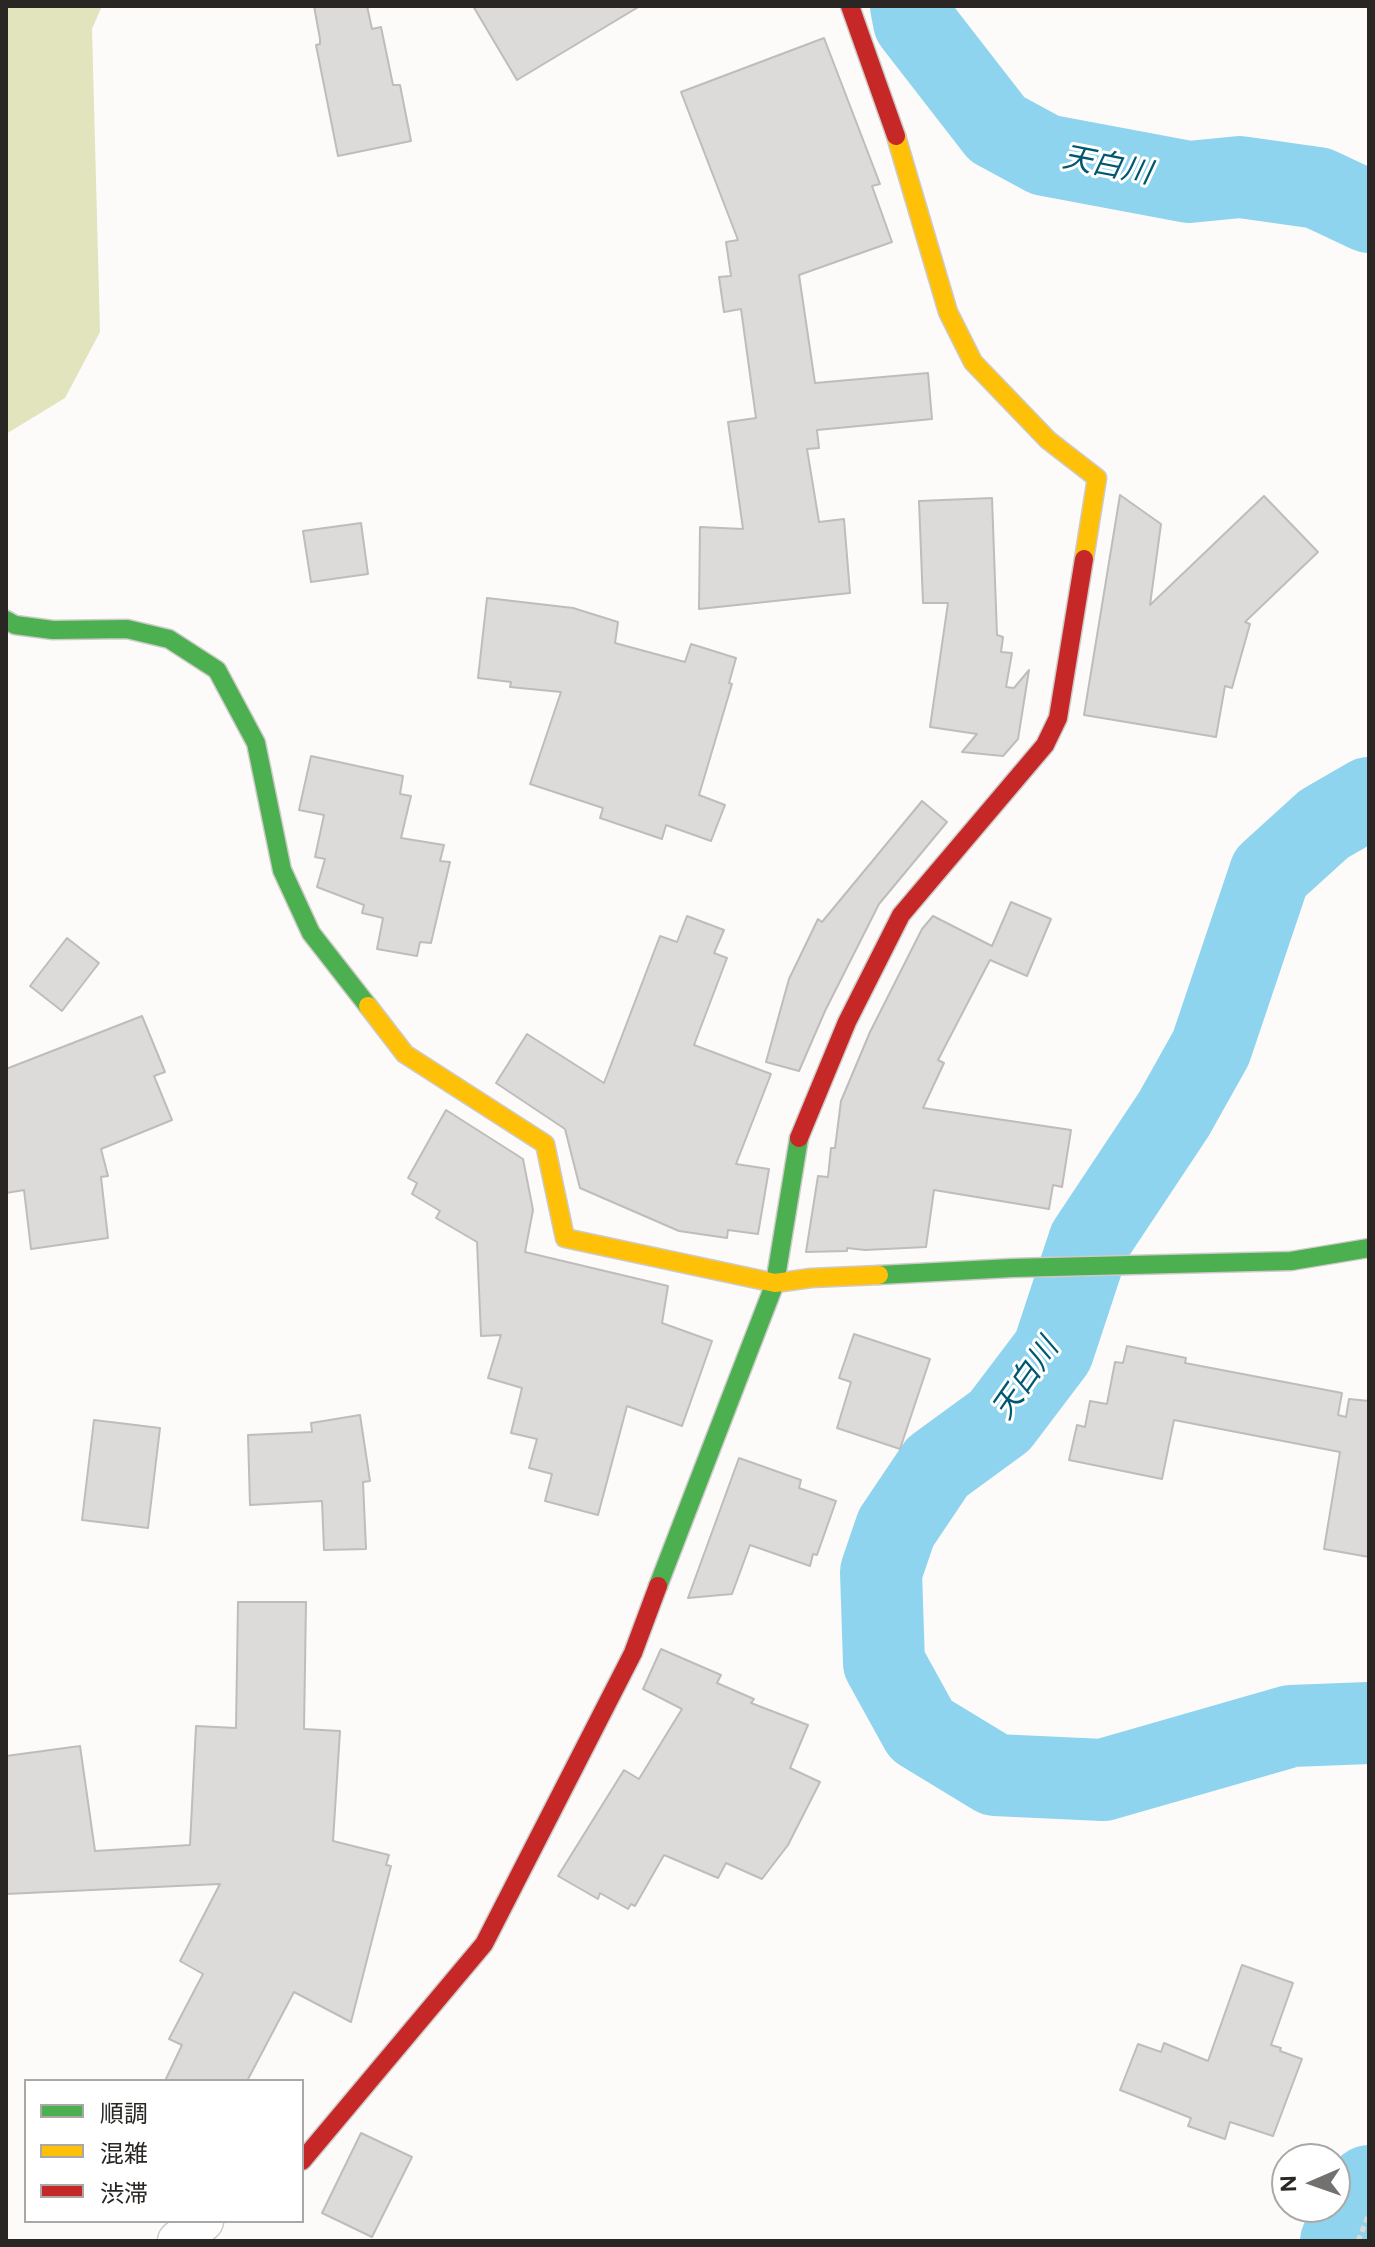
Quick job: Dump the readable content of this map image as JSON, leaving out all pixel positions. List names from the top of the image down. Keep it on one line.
{"water":["天白川"],"legend":["順調","混雑","渋滞"],"north":"left"}
